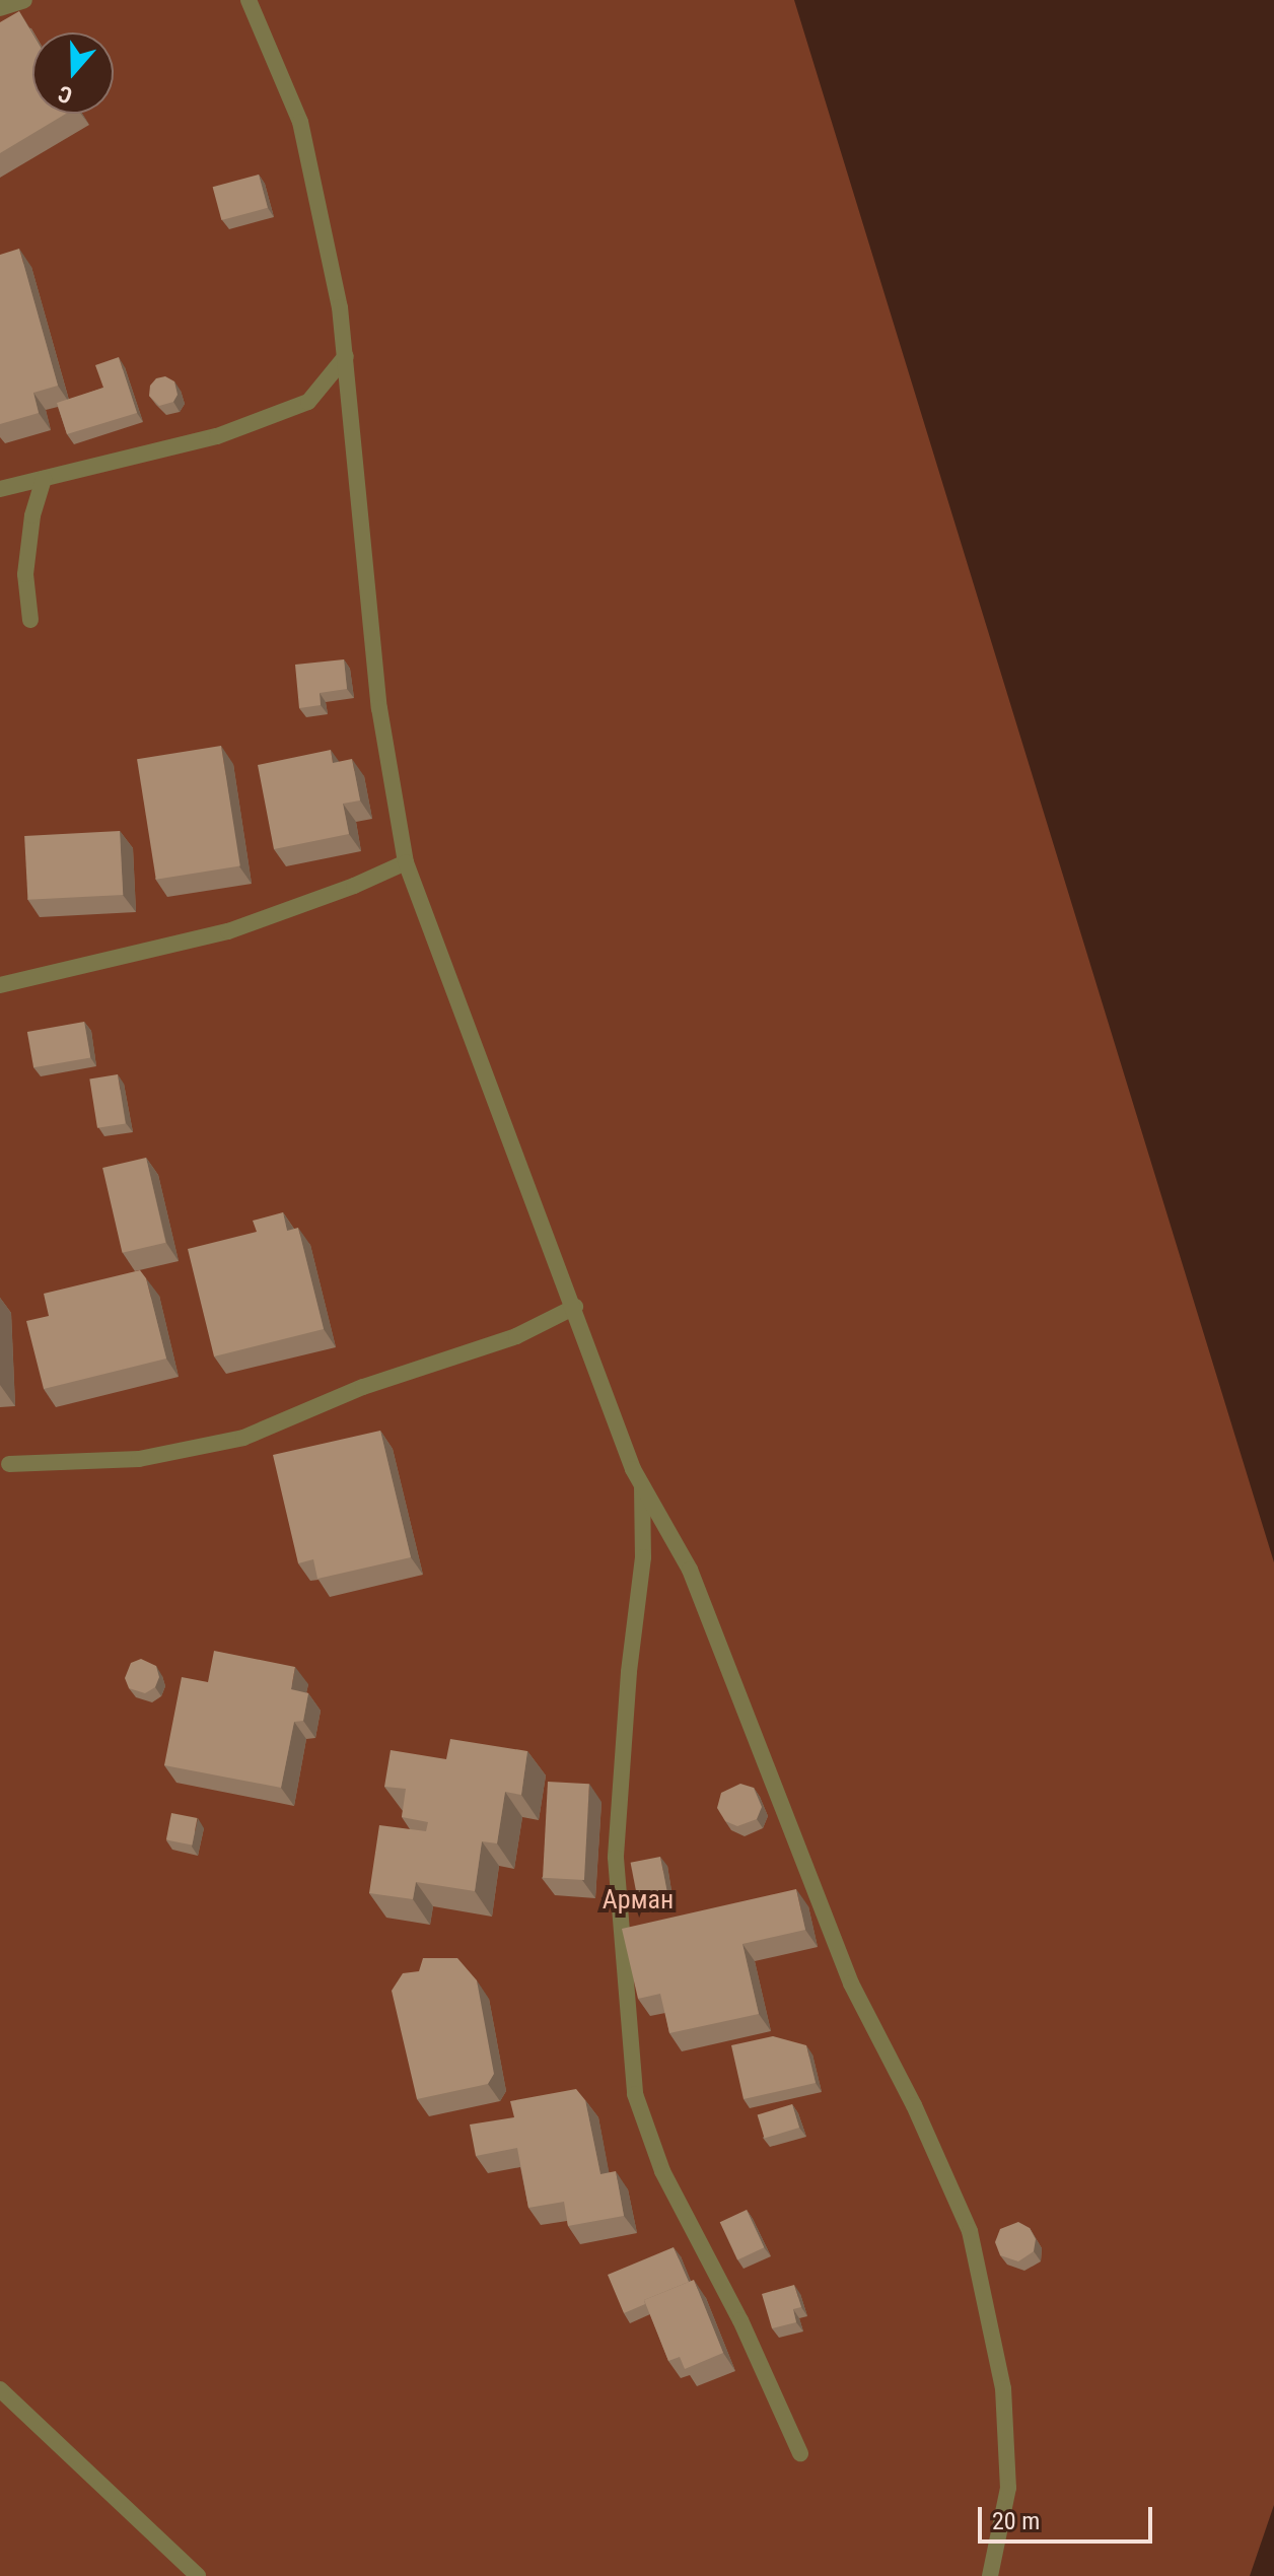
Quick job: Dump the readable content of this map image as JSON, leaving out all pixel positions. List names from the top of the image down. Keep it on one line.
{"parks":["Арман"],"scale_bar":"20 m","north":"bottom"}
